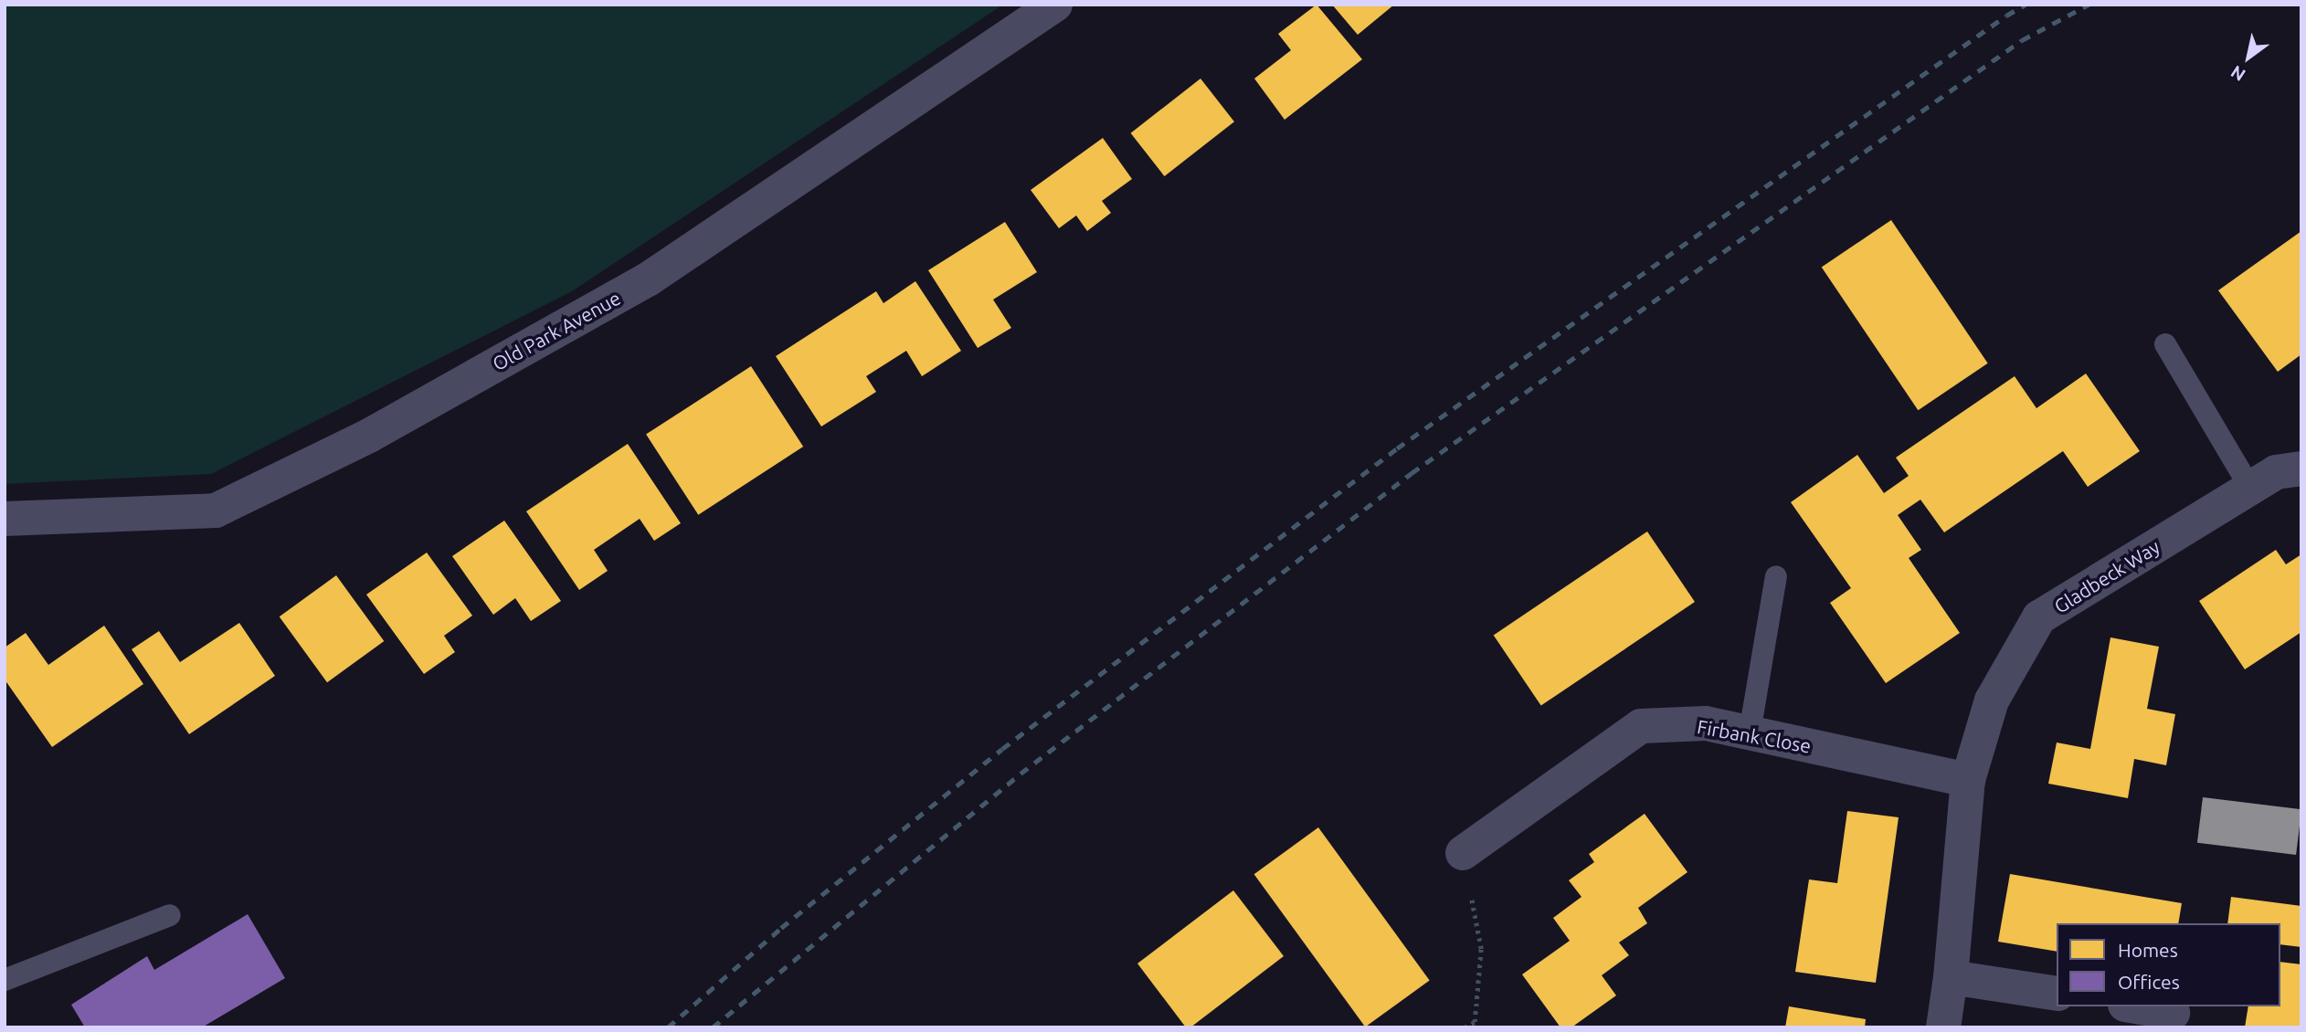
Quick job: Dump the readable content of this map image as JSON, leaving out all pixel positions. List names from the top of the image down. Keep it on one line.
{"streets":{"street":["Old Park Avenue","Gladbeck Way","Firbank Close"]},"crossings":[["Gladbeck Way","Firbank Close"]],"legend":["Homes","Offices"],"north":"bottom left"}
